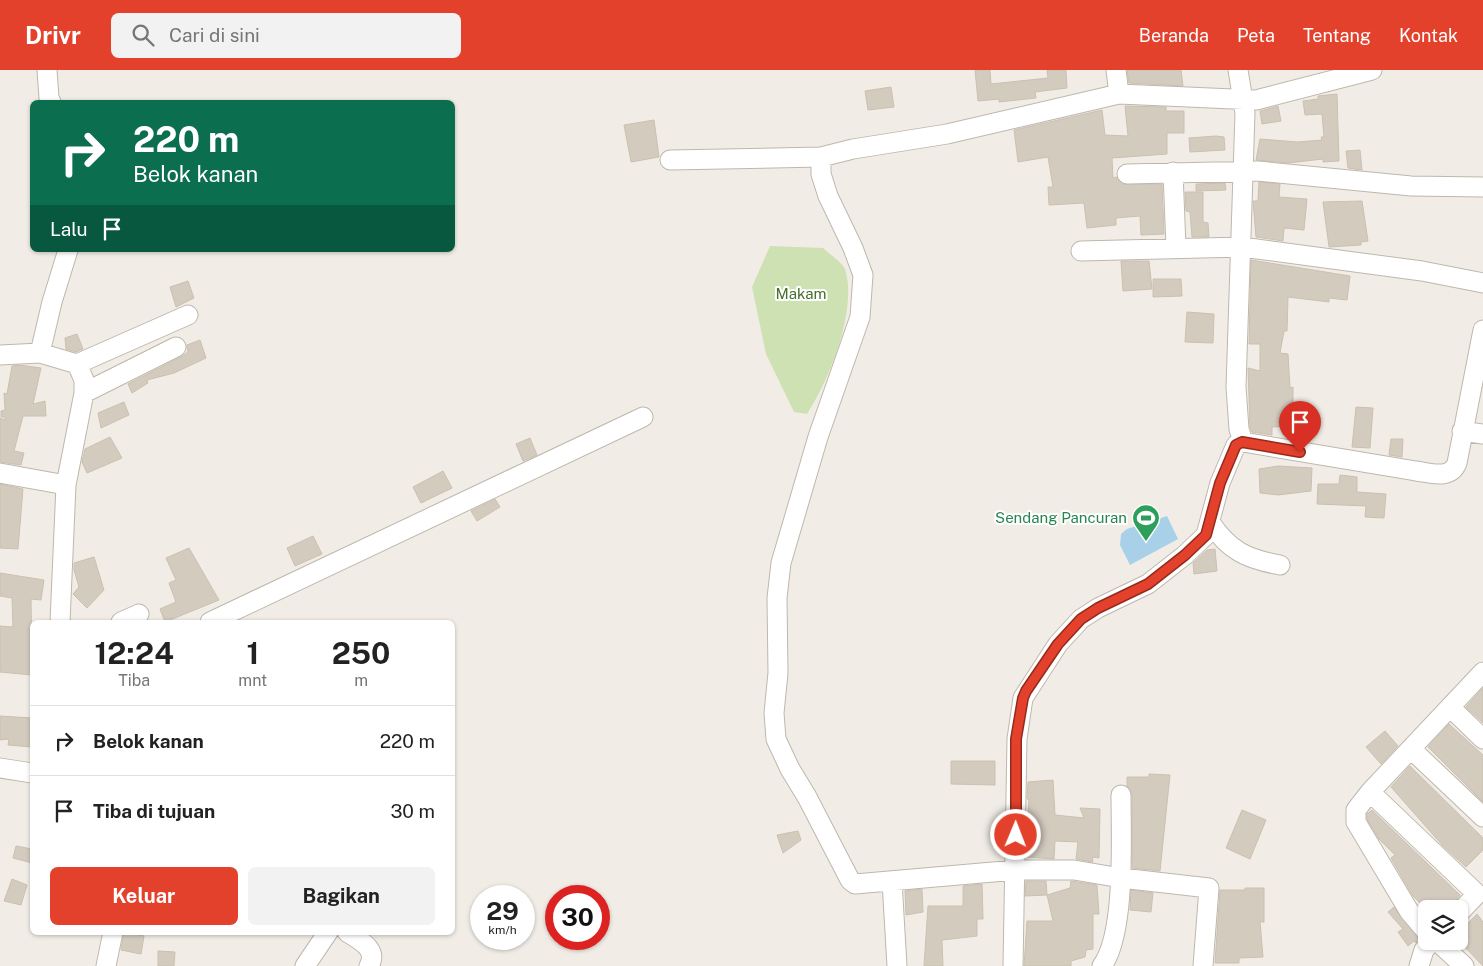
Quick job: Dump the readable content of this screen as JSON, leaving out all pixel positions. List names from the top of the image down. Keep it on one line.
{"parks":["Makam"],"places":{"sports":["Sendang Pancuran"]},"page":{"header":"Drivr","search":"Cari di sini","nav":["Beranda","Peta","Tentang","Kontak"],"turn":["220 m","Belok kanan"],"then":"Lalu","eta":["12:24","Tiba","1","mnt","250","m"],"list":[{"name":"Belok kanan","value":"220 m"},{"name":"Tiba di tujuan","value":"30 m"}],"buttons":["Keluar","Bagikan"],"speed":"29 km/h","limit":"30"}}
